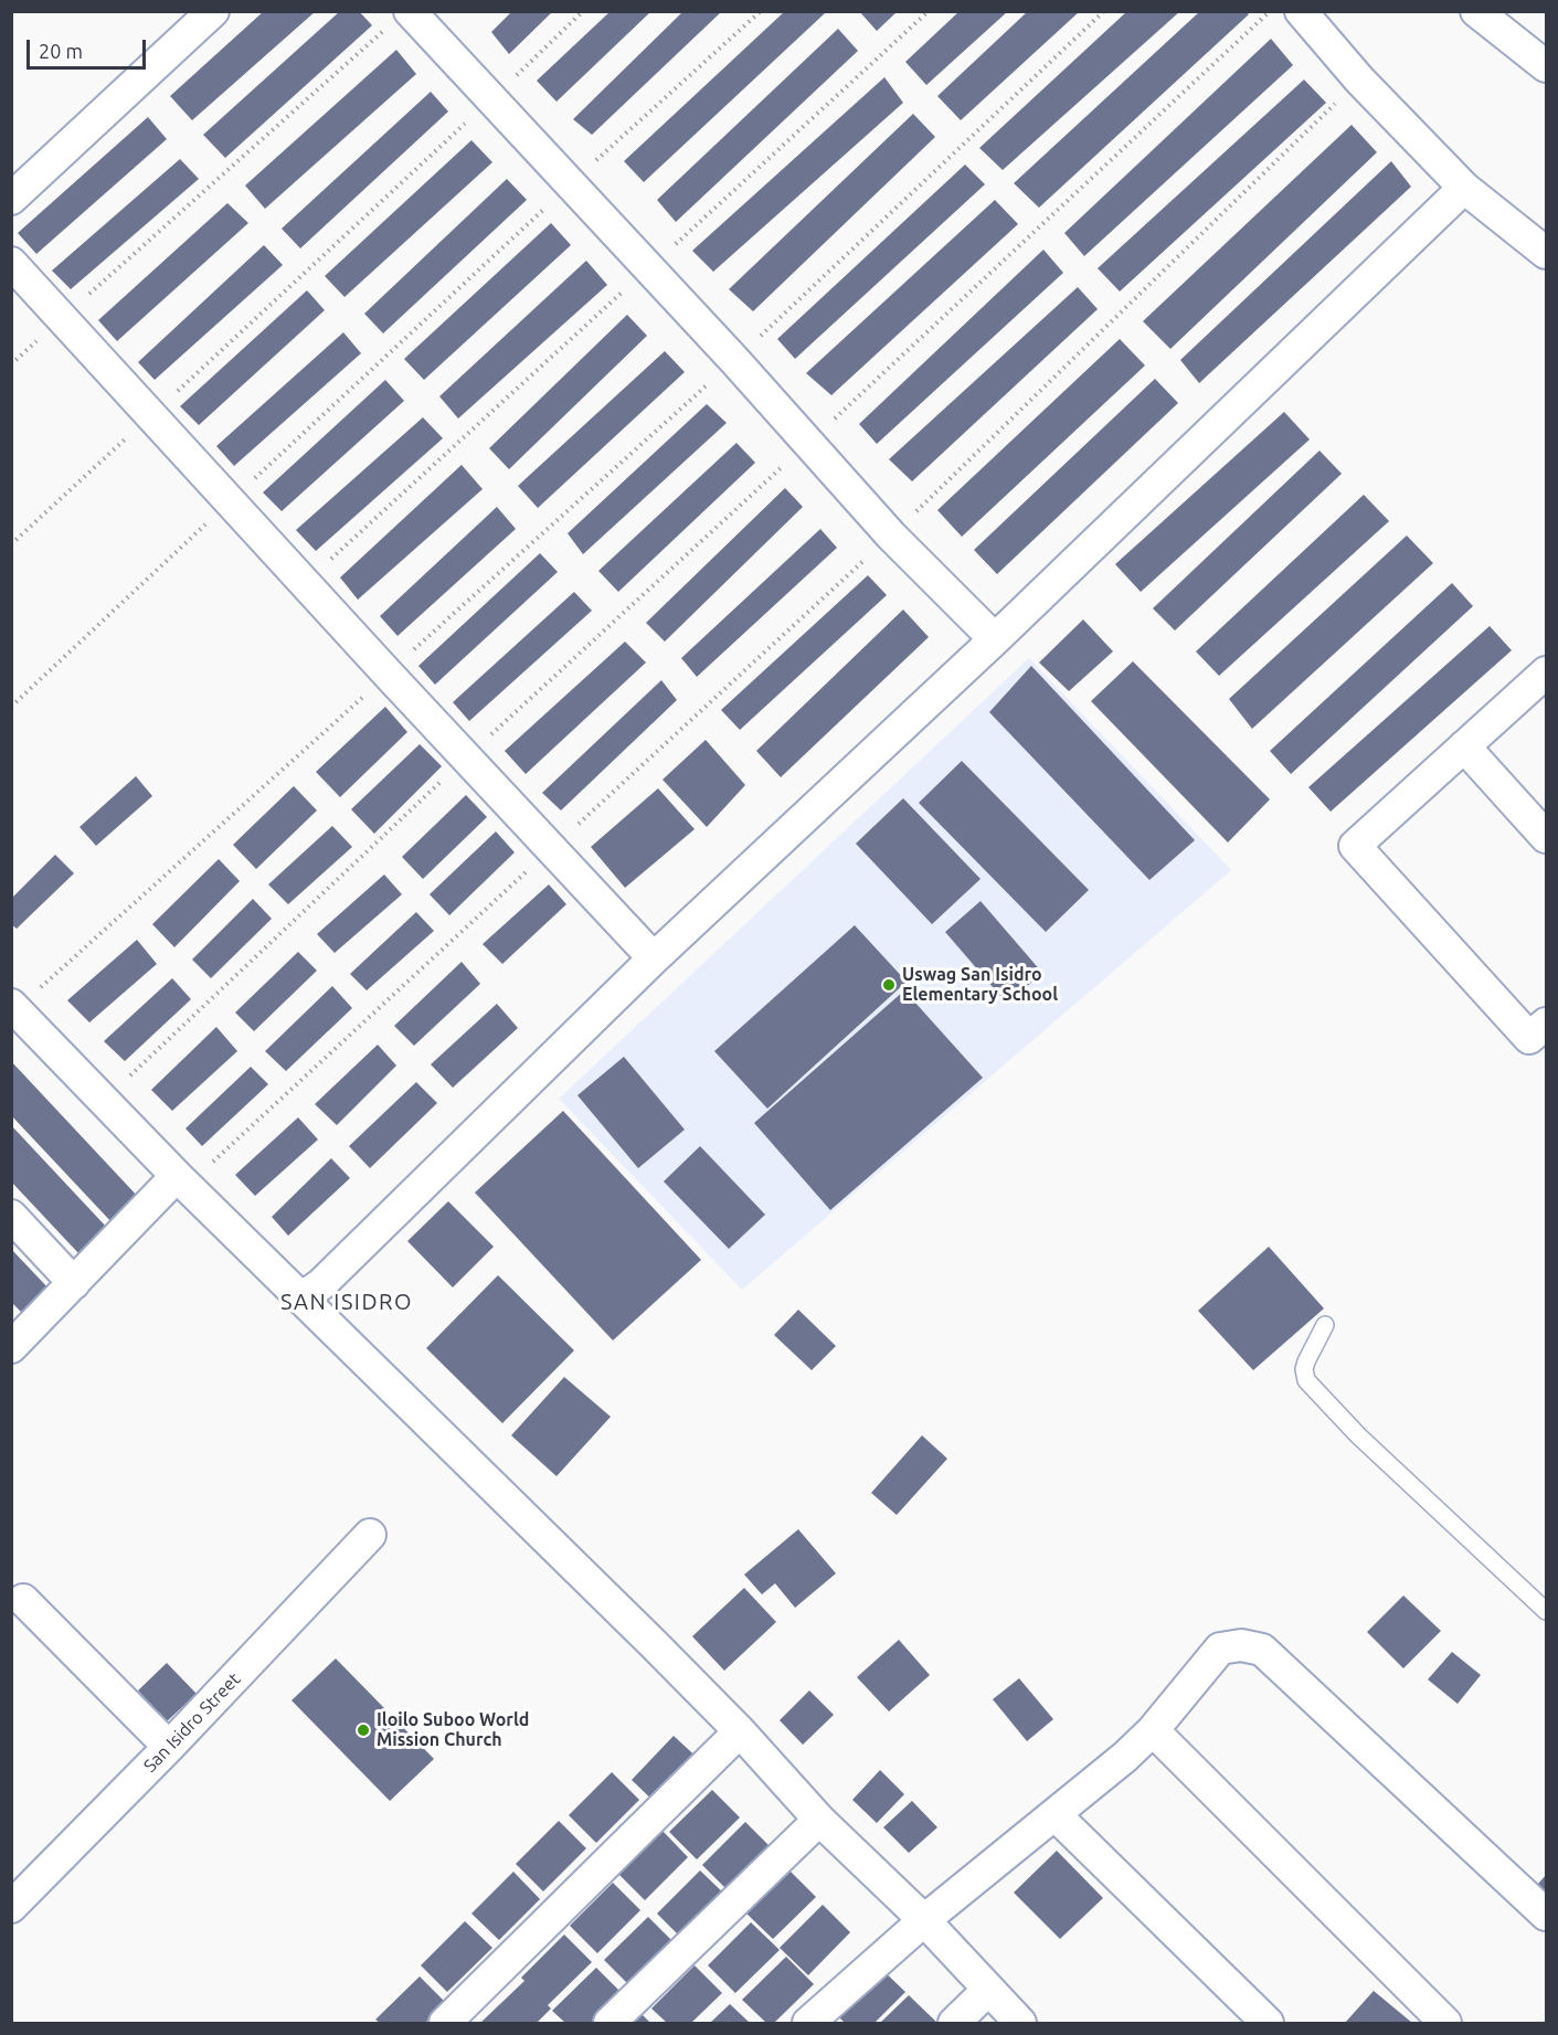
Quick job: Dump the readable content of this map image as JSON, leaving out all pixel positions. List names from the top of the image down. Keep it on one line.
{"streets":{"street":["San Isidro Street"]},"districts":["SAN ISIDRO"],"places":["Uswag San Isidro Elementary School","Iloilo Suboo World Mission Church"],"scale_bar":"20 m"}
